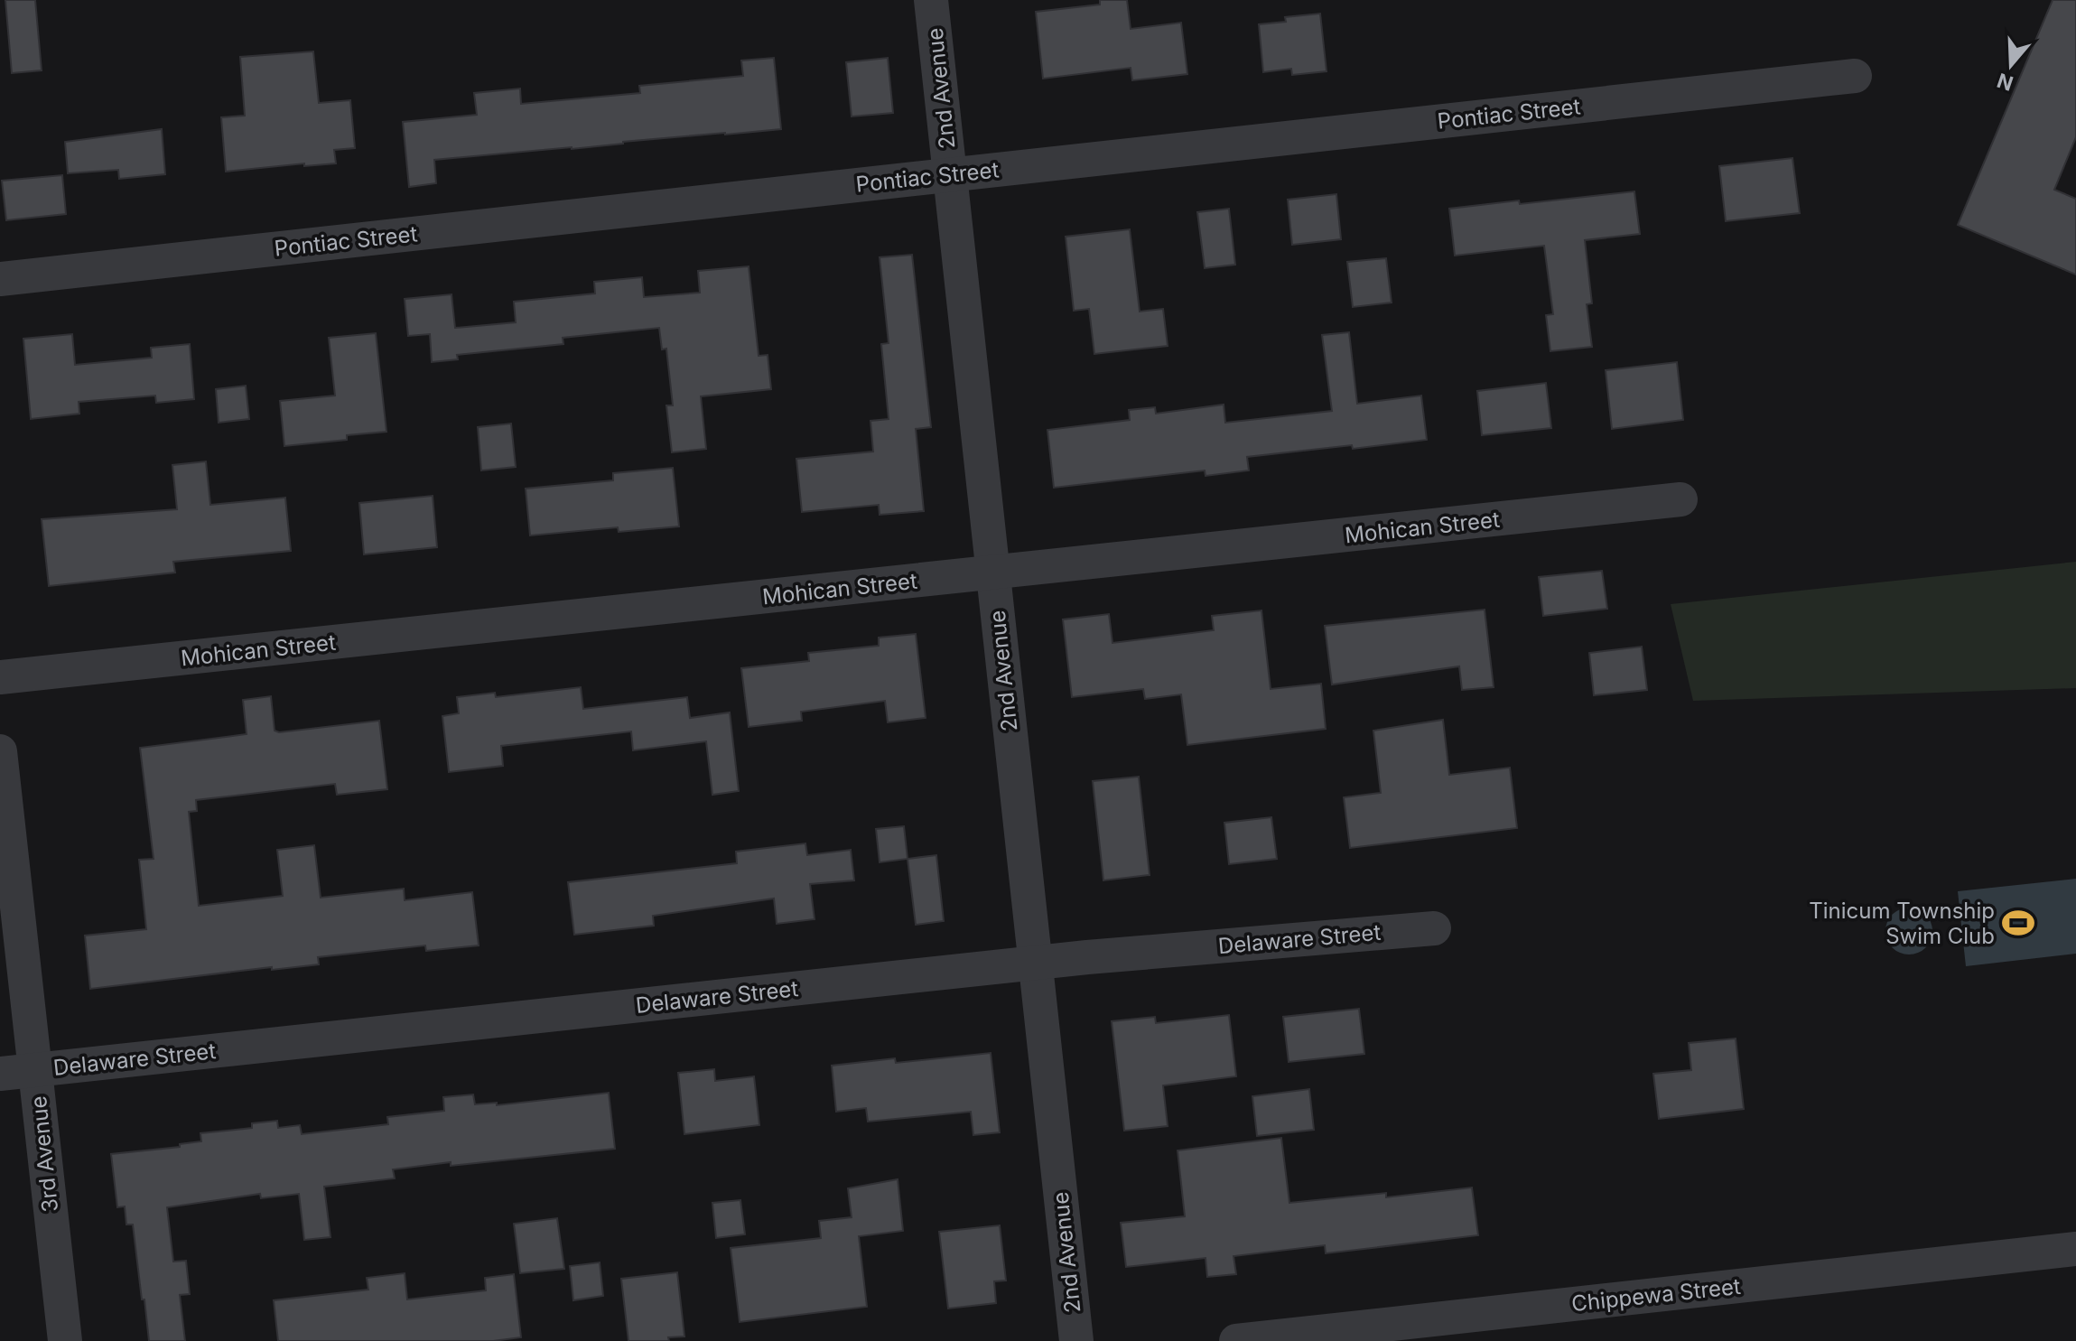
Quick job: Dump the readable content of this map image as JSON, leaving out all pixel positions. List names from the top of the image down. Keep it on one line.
{"streets":{"street":["2nd Avenue","Pontiac Street","Mohican Street","Delaware Street","3rd Avenue","Chippewa Street"]},"crossings":[["2nd Avenue","Pontiac Street"],["2nd Avenue","Mohican Street"],["2nd Avenue","Delaware Street"],["Delaware Street","3rd Avenue"]],"places":{"sports":["Tinicum Township Swim Club"]},"north":"bottom"}
